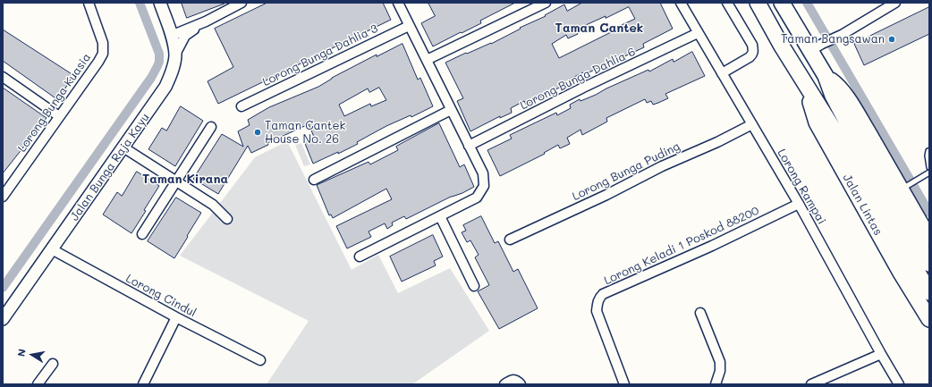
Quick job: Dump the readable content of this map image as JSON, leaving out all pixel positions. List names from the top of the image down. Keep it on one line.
{"streets":{"highway":["Jalan Lintas"],"street":["Lorong Bunga Dahlia 3","Lorong Bunga Dahlia 6","Lorong Bunga Kuasia","Jalan Bunga Raja Kayu","Lorong Bunga Puding","Lorong Rampai","Lorong Keladi 1 Poskod 88200","Lorong Cindul"]},"crossings":[["Lorong Bunga Dahlia 6","Lorong Rampai"],["Jalan Bunga Raja Kayu","Lorong Cindul"],["Lorong Bunga Puding","Lorong Rampai"],["Lorong Rampai","Lorong Keladi 1 Poskod 88200"]],"districts":["Taman Cantek","Taman Kirana"],"places":["Taman Bangsawan","Taman Cantek House No. 26"],"north":"left"}
